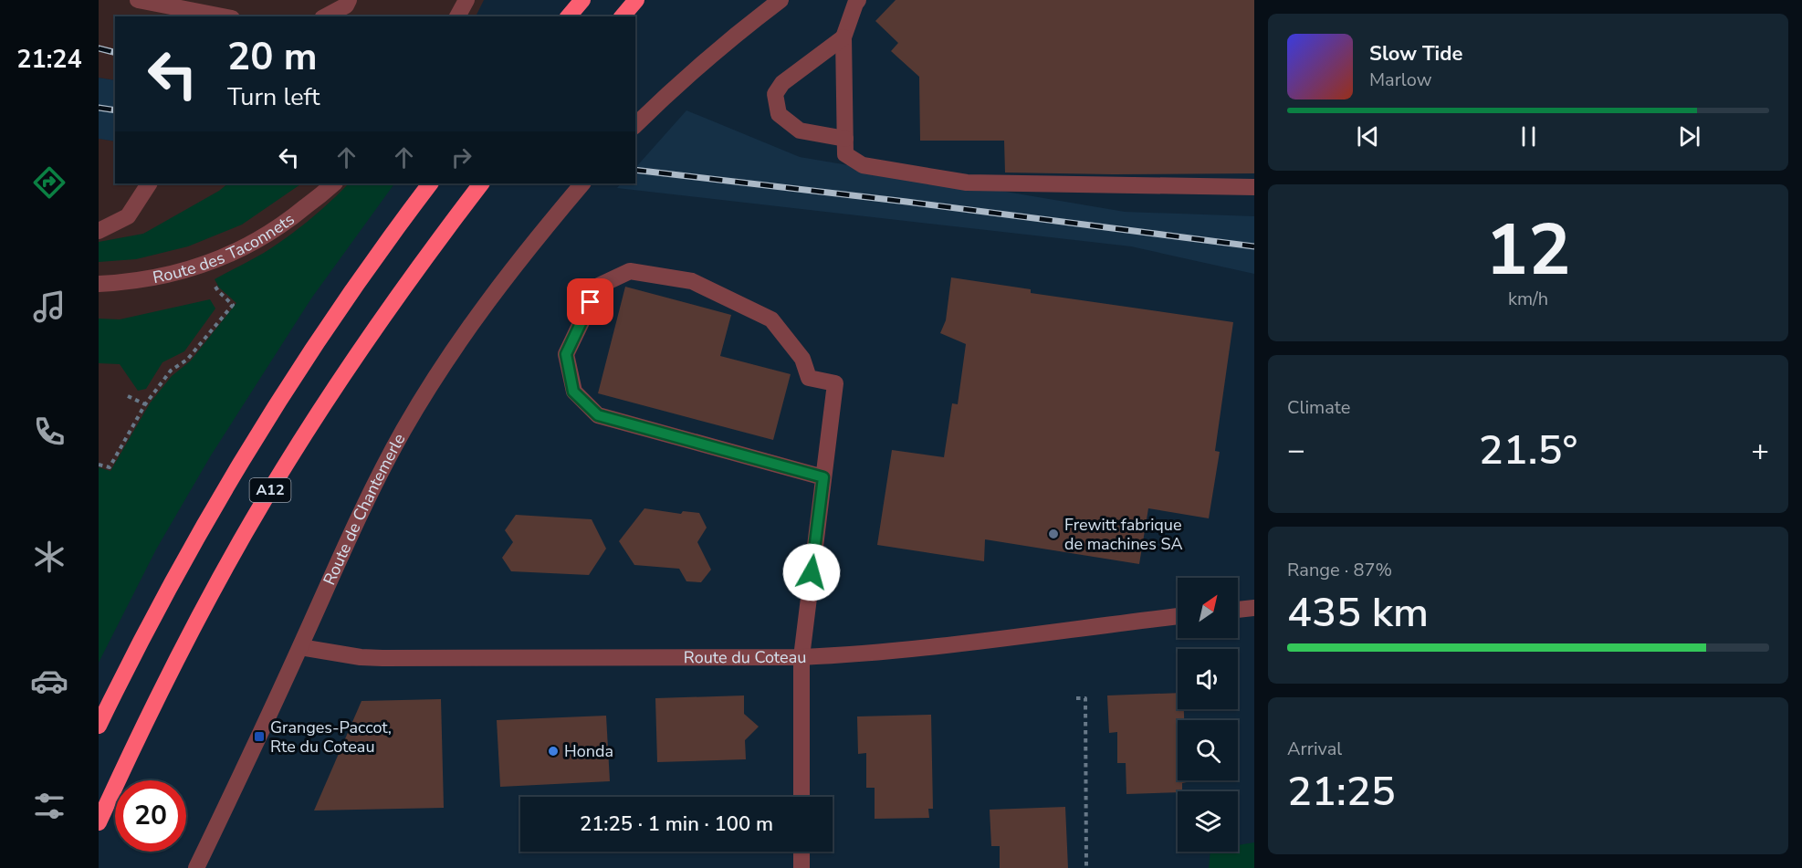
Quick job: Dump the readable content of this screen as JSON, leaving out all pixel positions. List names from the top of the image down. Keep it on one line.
{"streets":{"highway":["A12"],"street":["Route des Taconnets","Route de Chantemerle","Route du Coteau"]},"crossings":[["Route de Chantemerle","Route du Coteau"]],"places":{"other":["Frewitt fabrique de machines SA","Honda"],"transit":["Granges-Paccot, Rte du Coteau"]},"north":"top right","page":{"tabs":"21:24","turn":["20 m","Turn left"],"song":["Slow Tide","Marlow"],"tile":[["12","km/h"],"Climate",["Range · 87%","435 km"],["Arrival","21:25"]],"heat":["−","21.5°","+"],"limit":"20","trip":"21:25 · 1 min · 100 m"}}
